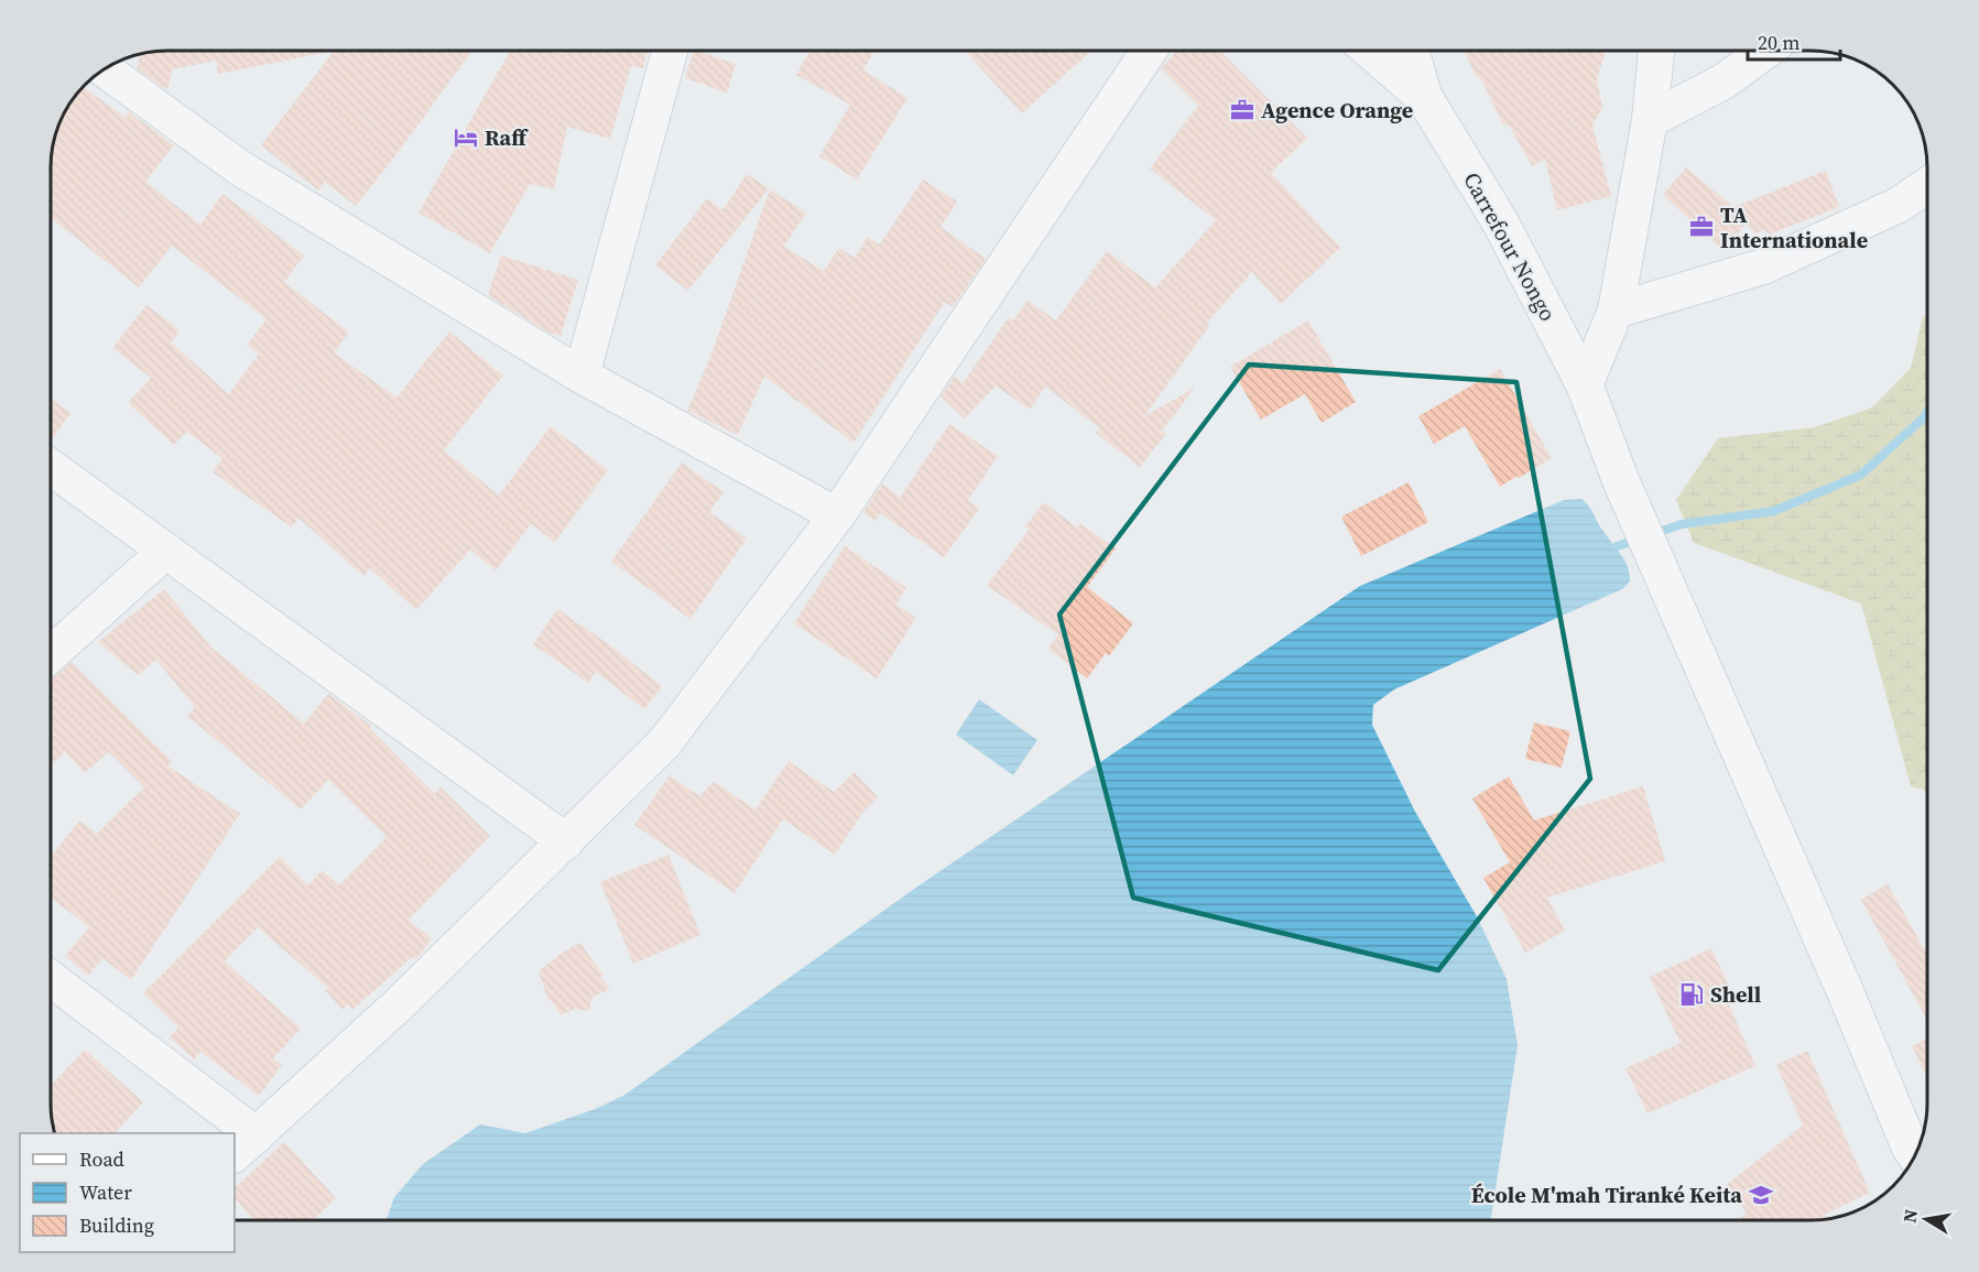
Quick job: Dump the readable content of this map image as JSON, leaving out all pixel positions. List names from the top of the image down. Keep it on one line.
{"streets":{"main road":["Carrefour Nongo"]},"places":{"office":["Agence Orange","TA Internationale"],"hotel":["Raff"],"fuel station":["Shell"],"school or university":["École M'mah Tiranké Keita"]},"legend":["Road","Water","Building"],"scale_bar":"20 m","north":"left"}
